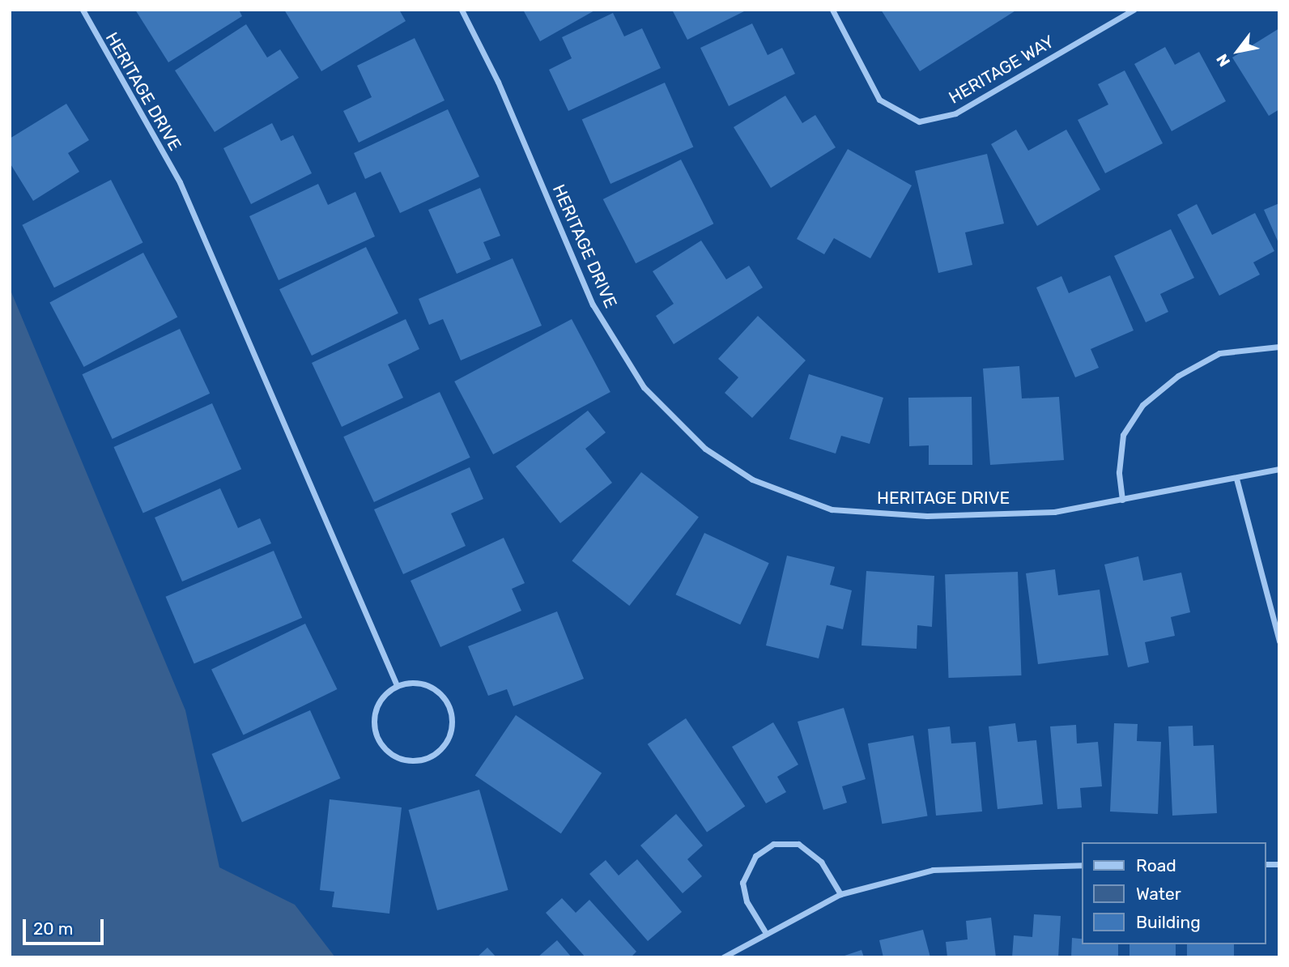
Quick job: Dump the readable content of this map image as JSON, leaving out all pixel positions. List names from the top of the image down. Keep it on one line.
{"streets":{"street":["HERITAGE WAY","HERITAGE DRIVE"]},"legend":["Road","Water","Building"],"scale_bar":"20 m","north":"bottom left"}
